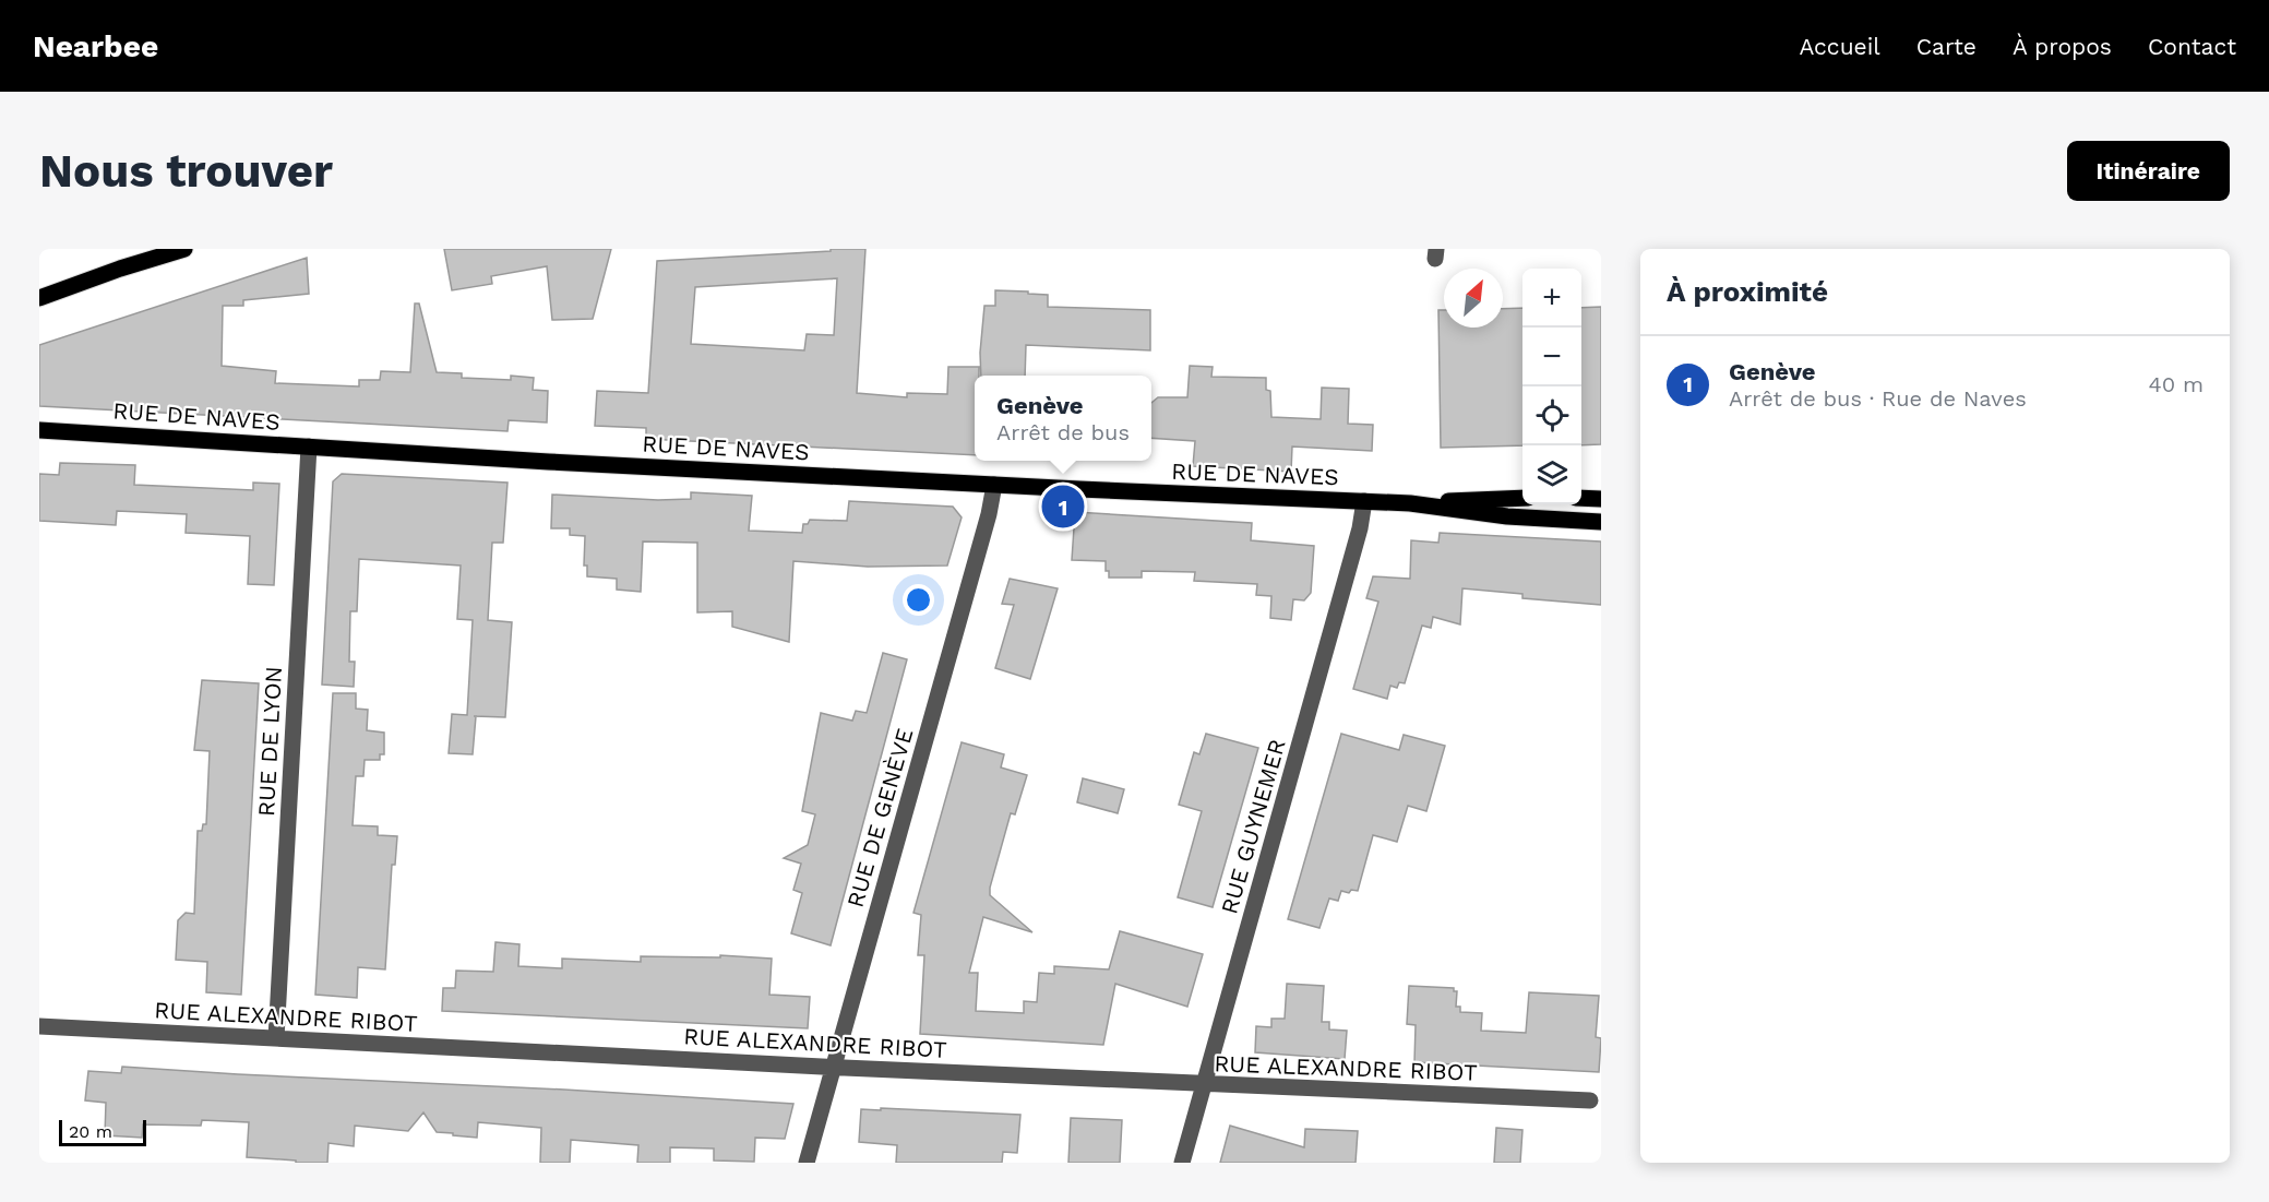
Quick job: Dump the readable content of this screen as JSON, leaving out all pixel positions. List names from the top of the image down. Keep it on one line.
{"streets":{"main road":["RUE DE NAVES"],"street":["RUE DE LYON","RUE DE GENÈVE","RUE GUYNEMER","RUE ALEXANDRE RIBOT"]},"crossings":[["RUE DE NAVES","RUE DE LYON"],["RUE DE NAVES","RUE DE GENÈVE"],["RUE DE NAVES","RUE GUYNEMER"],["RUE DE LYON","RUE ALEXANDRE RIBOT"],["RUE DE GENÈVE","RUE ALEXANDRE RIBOT"],["RUE GUYNEMER","RUE ALEXANDRE RIBOT"]],"scale_bar":"20 m","north":"top right","page":{"header":"Nearbee","nav":["Accueil","Carte","À propos","Contact"],"buttons":"Itinéraire","title":"Nous trouver","heading":"À proximité","map_buttons":["+","−"],"list":[{"mark":"1","name":"Genève","note":"Arrêt de bus · Rue de Naves","value":"40 m"}],"popup":["Genève","Arrêt de bus"],"pins":"1","scale":"20 m"}}
